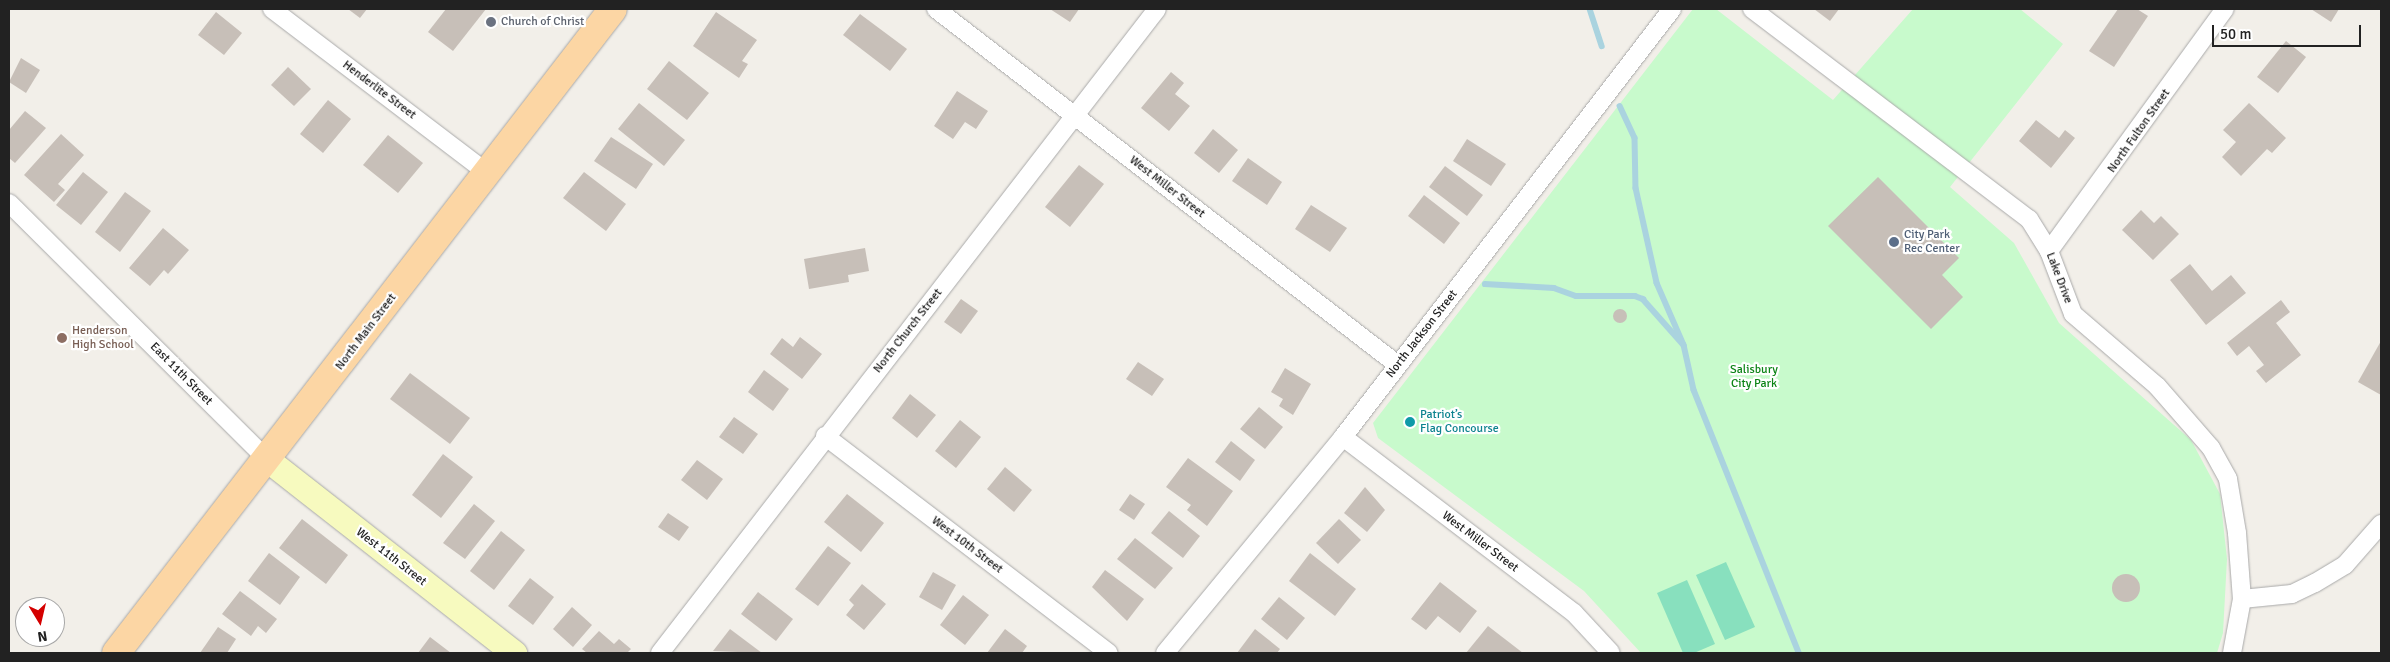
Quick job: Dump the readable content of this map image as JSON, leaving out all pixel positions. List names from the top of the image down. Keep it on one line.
{"streets":{"main road":["North Main Street"],"street":["Henderlite Street","North Fulton Street","West Miller Street","Lake Drive","North Church Street","North Jackson Street","East 11th Street","West 10th Street","West 11th Street"]},"crossings":[["Henderlite Street","North Main Street"],["North Fulton Street","Lake Drive"],["West Miller Street","North Church Street"],["West Miller Street","North Jackson Street"],["North Church Street","West 10th Street"],["North Main Street","East 11th Street"],["North Main Street","West 11th Street"],["East 11th Street","West 11th Street"]],"parks":["Salisbury City Park"],"places":["Church of Christ","City Park Rec Center","Henderson High School","Patriot’s Flag Concourse"],"scale_bar":"50 m","north":"bottom"}
